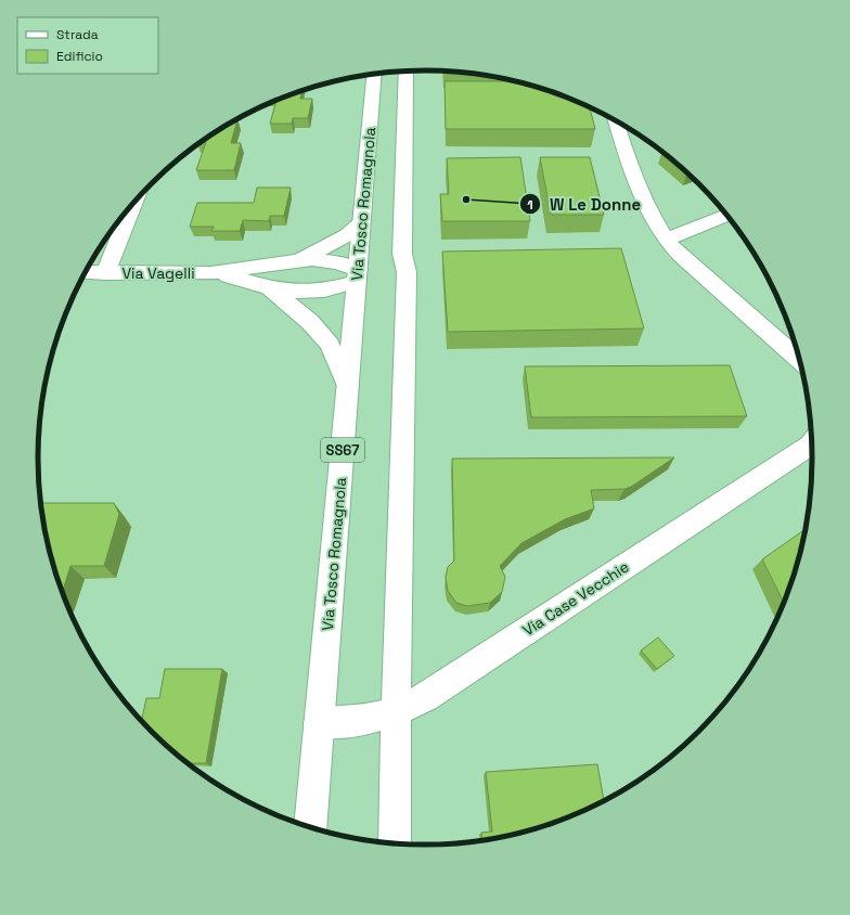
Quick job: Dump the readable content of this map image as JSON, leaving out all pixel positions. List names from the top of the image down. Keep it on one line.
{"streets":{"street":["Via Tosco Romagnola","Via Vagelli","SS67","Via Case Vecchie"]},"crossings":[["Via Tosco Romagnola","Via Vagelli"],["Via Tosco Romagnola","Via Case Vecchie"]],"places":["W Le Donne"],"legend":["Strada","Edificio"]}
